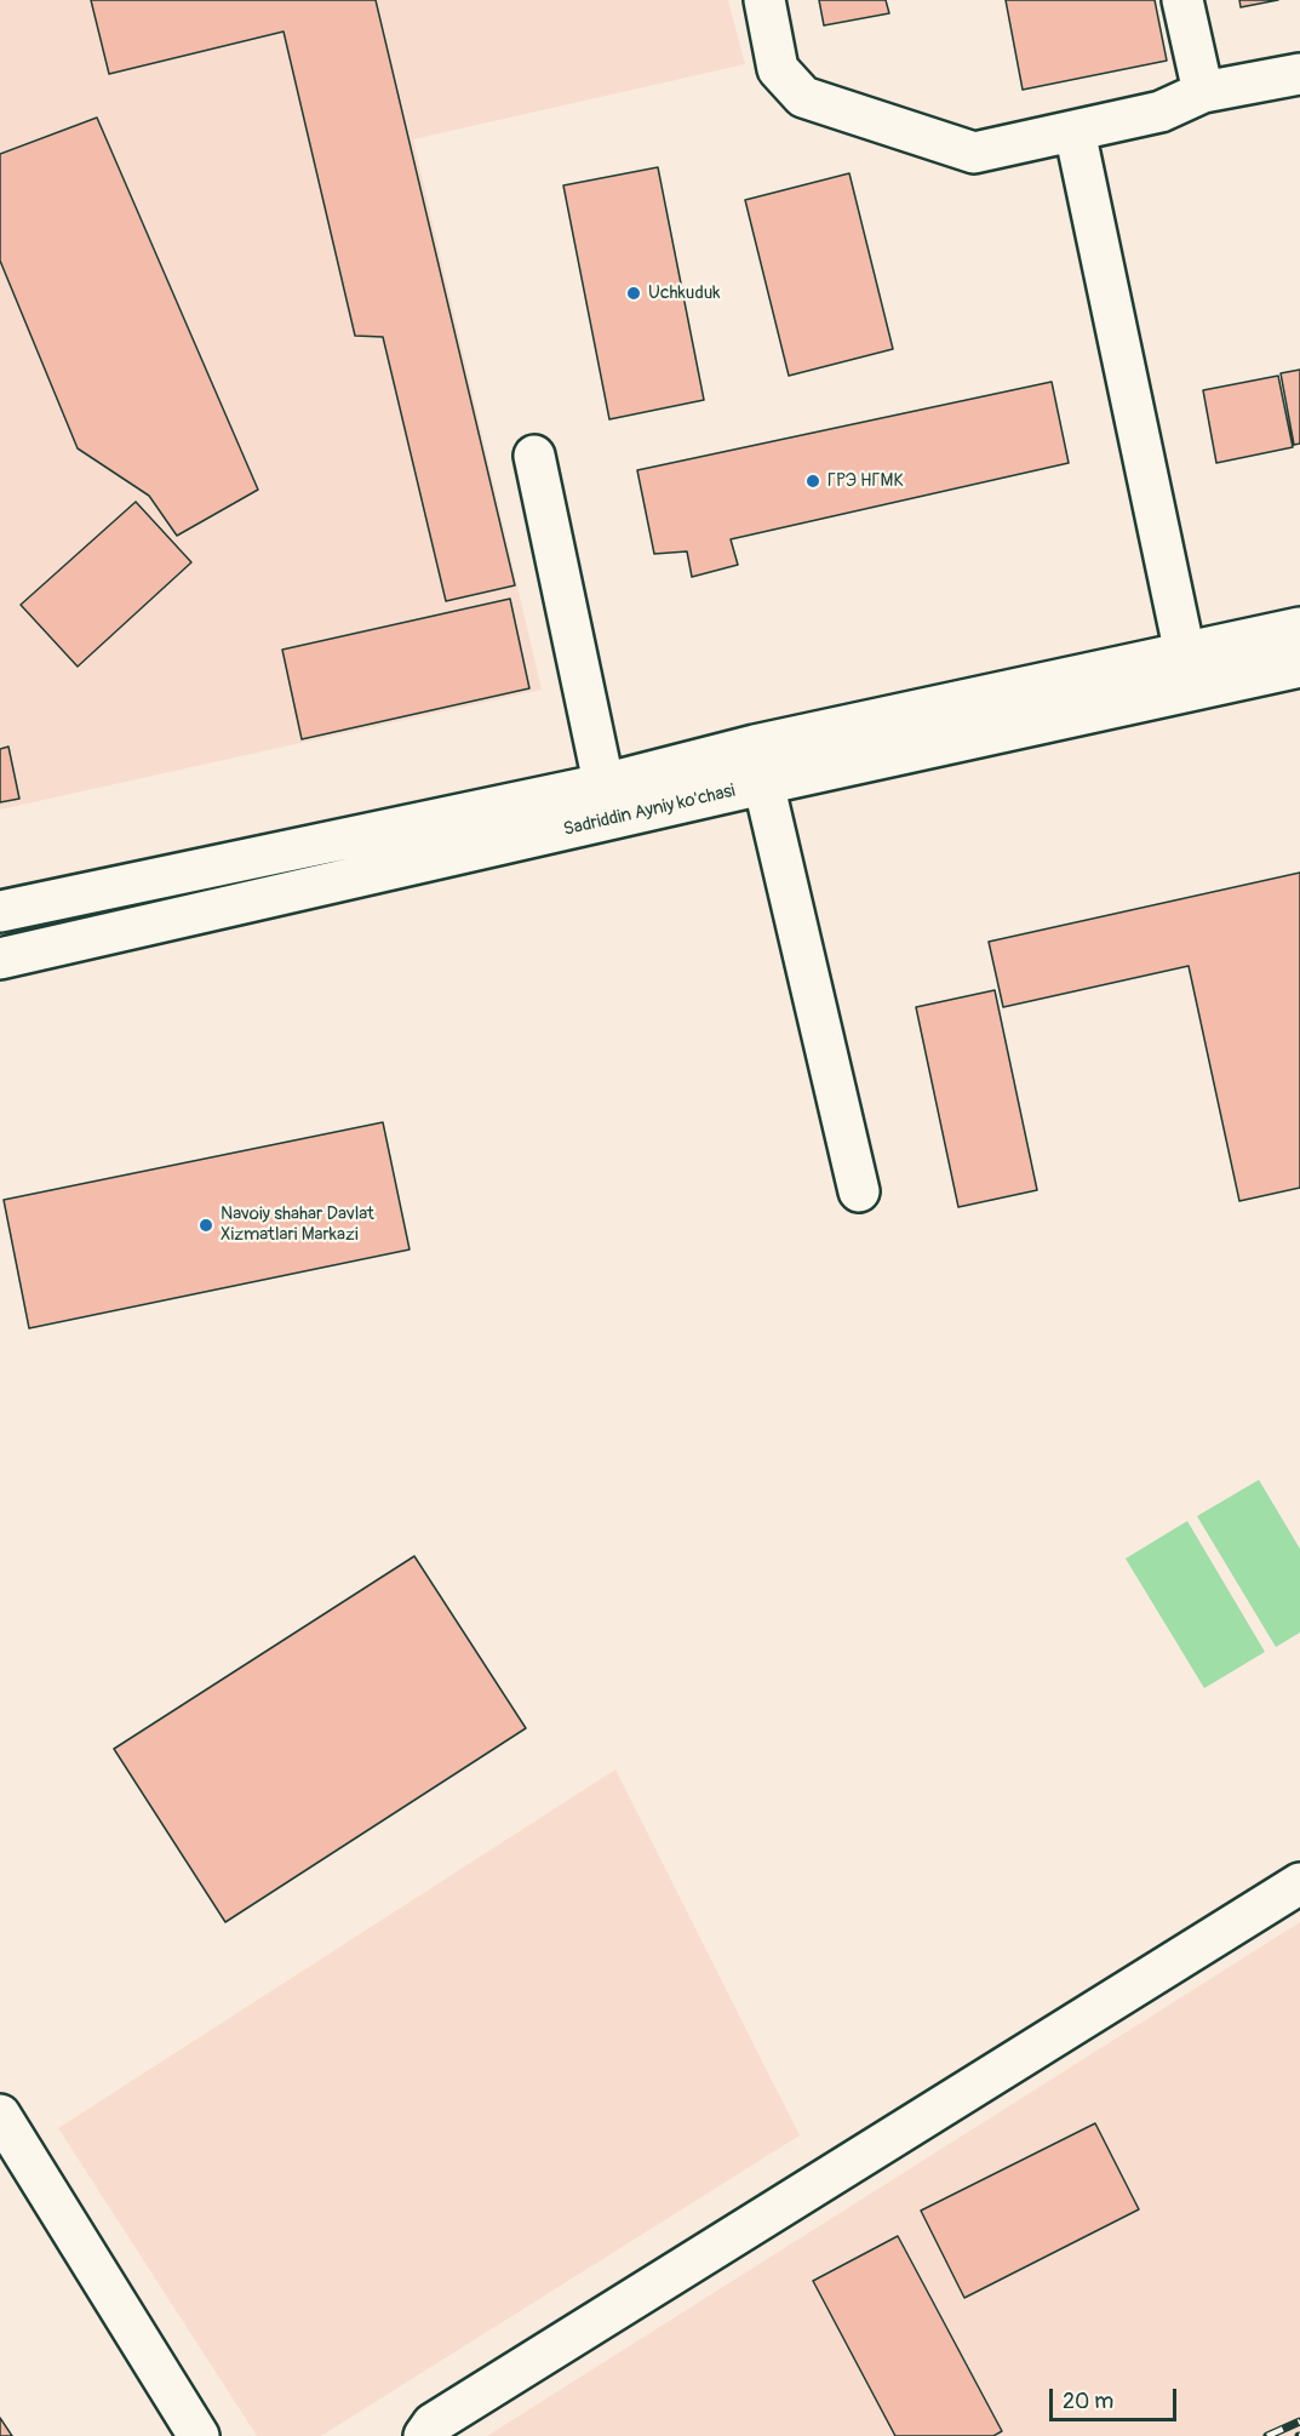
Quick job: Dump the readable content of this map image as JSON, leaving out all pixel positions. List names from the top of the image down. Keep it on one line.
{"streets":{"main road":["Sadriddin Ayniy ko'chasi"]},"places":["Uchkuduk","ГРЭ НГМК","Navoiy shahar Davlat Xizmatlari Markazi"],"scale_bar":"20 m"}
